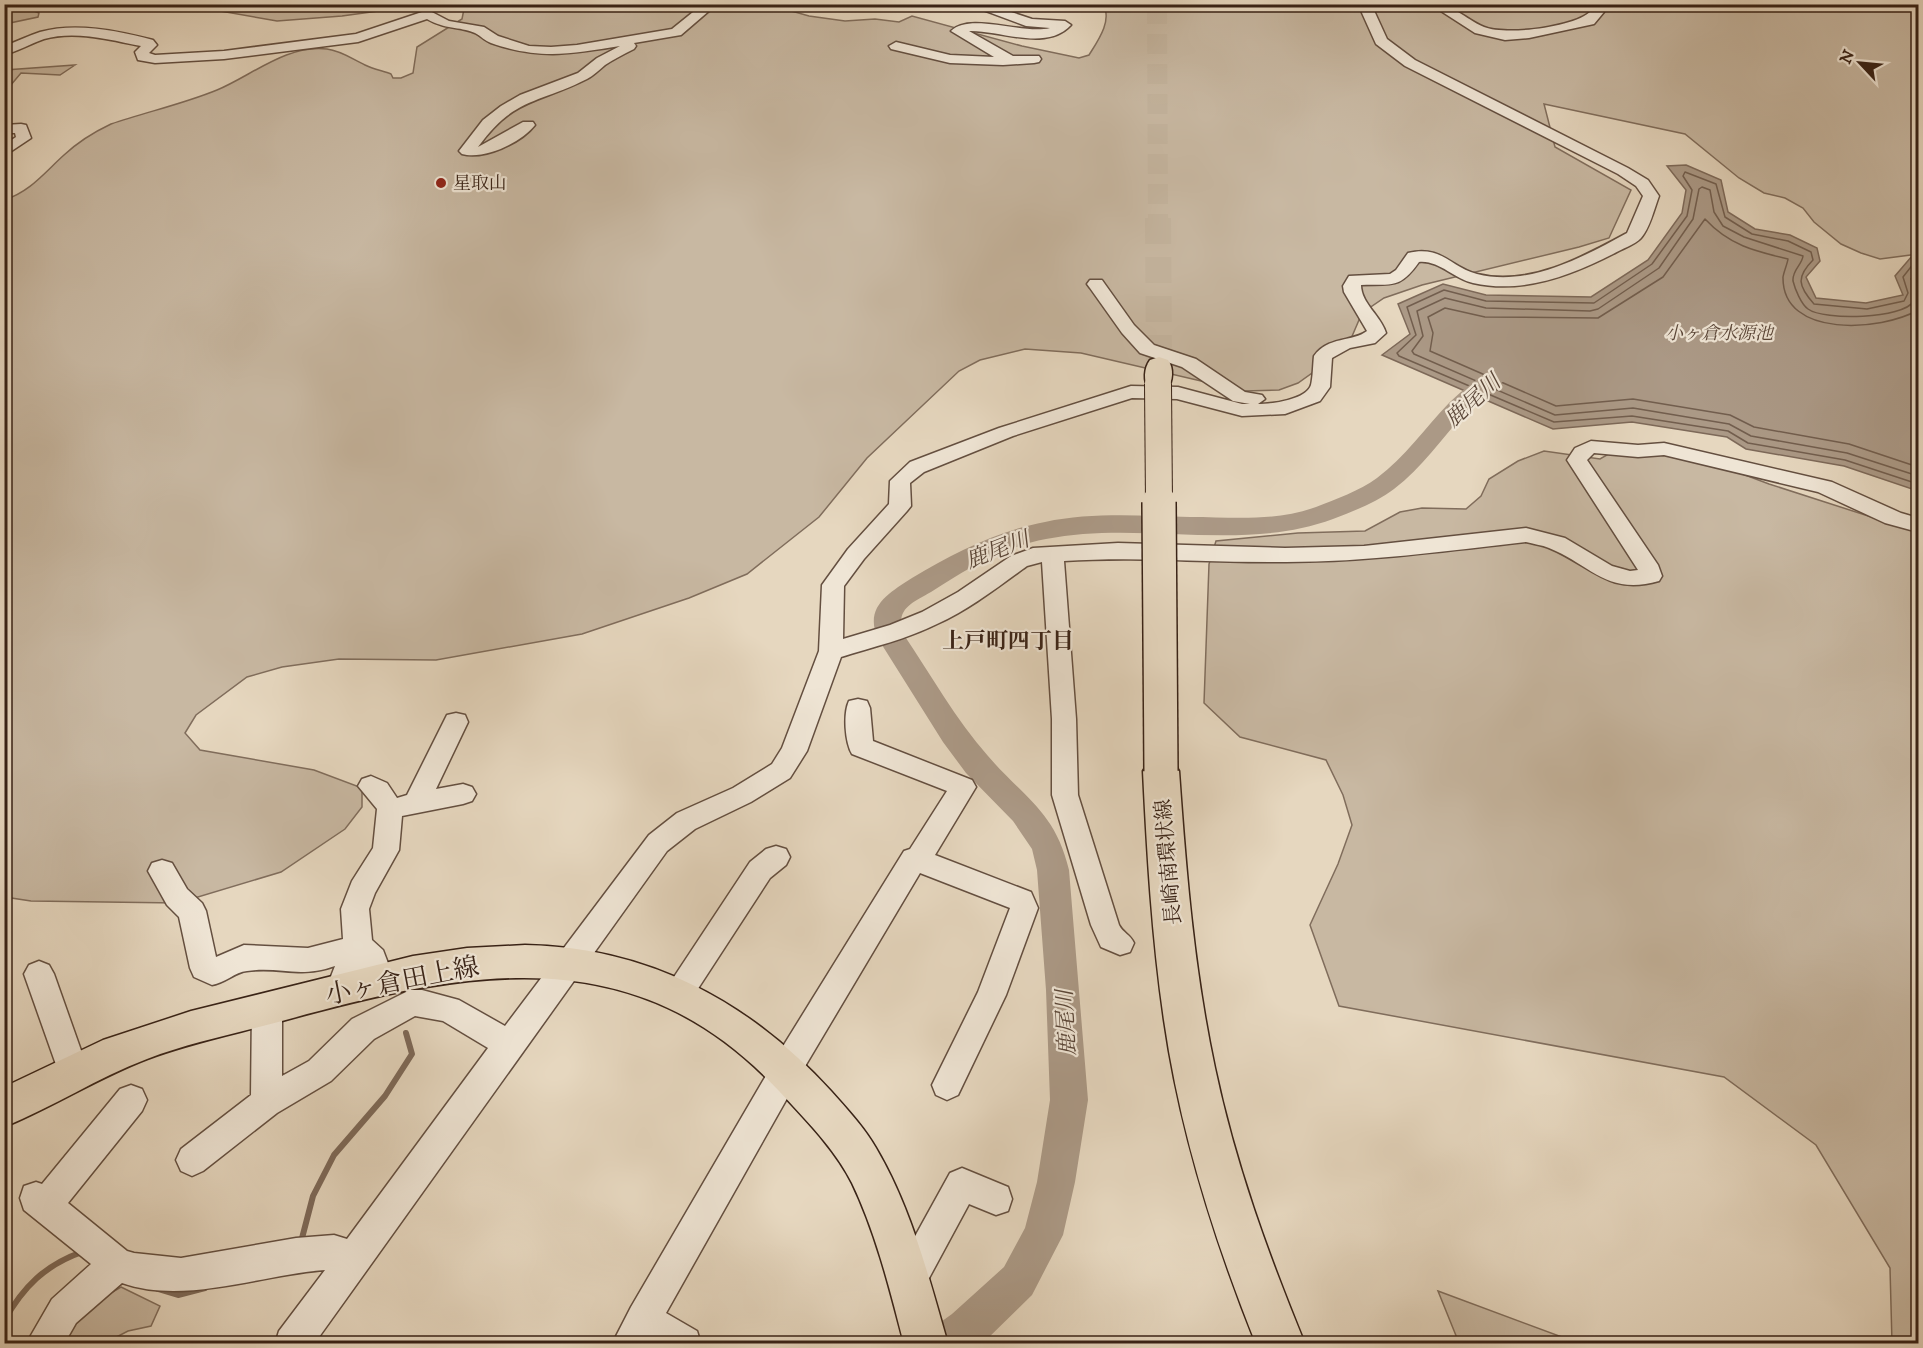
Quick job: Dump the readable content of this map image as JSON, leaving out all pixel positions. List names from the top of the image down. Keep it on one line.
{"streets":{"highway":["長崎南環状線"],"main road":["小ヶ倉田上線"]},"districts":["上戸町四丁目"],"water":["小ヶ倉水源池","鹿尾川"],"places":["星取山"],"north":"top left"}
